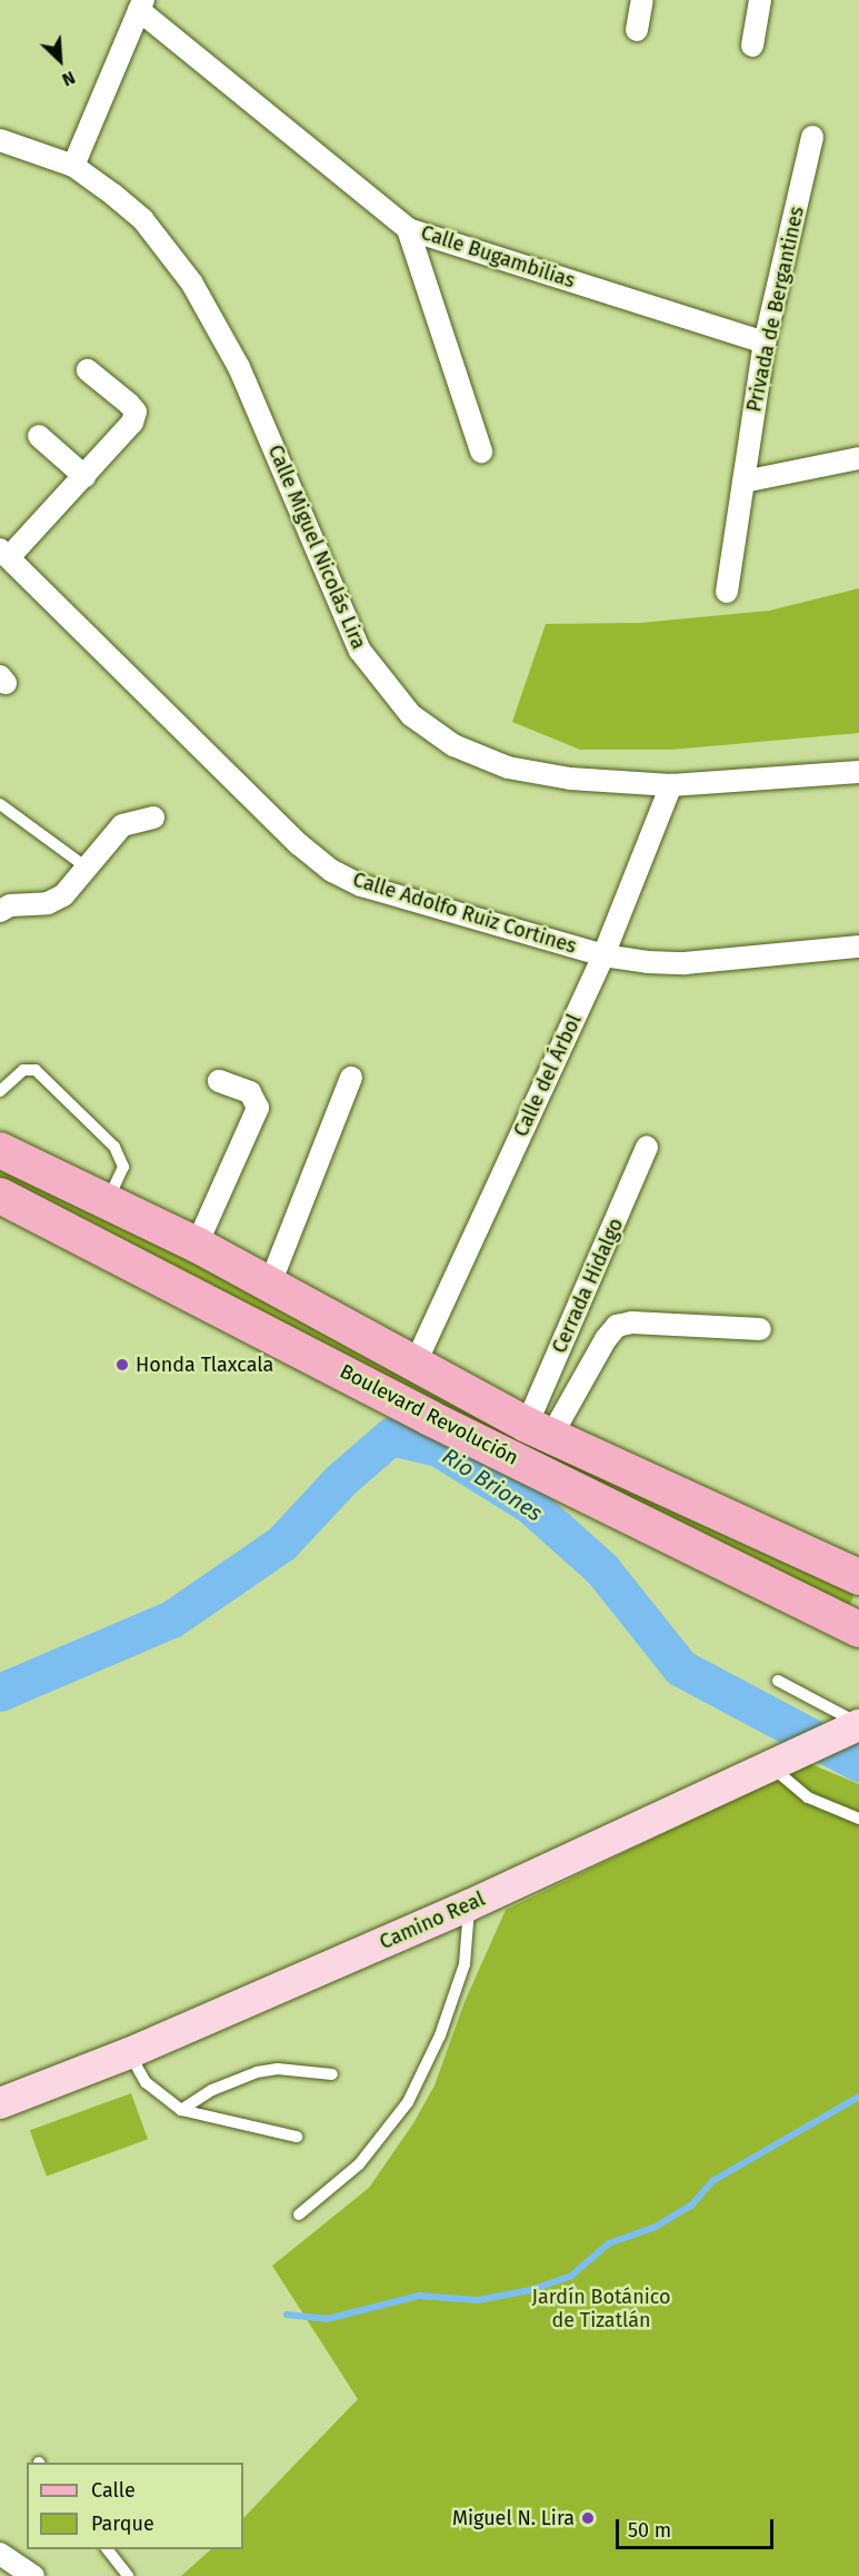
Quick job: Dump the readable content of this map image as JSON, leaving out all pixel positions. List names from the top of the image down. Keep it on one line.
{"streets":{"main road":["Boulevard Revolución","Camino Real"],"street":["Calle Bugambilias","Privada de Bergantines","Calle Miguel Nicolás Lira","Calle Adolfo Ruiz Cortines","Calle del Árbol","Cerrada Hidalgo"]},"crossings":[["Calle Bugambilias","Privada de Bergantines"],["Calle Miguel Nicolás Lira","Calle del Árbol"],["Calle Adolfo Ruiz Cortines","Calle del Árbol"],["Calle del Árbol","Boulevard Revolución"],["Cerrada Hidalgo","Boulevard Revolución"]],"water":["Rio Briones"],"parks":["Jardín Botánico de Tizatlán"],"places":["Honda Tlaxcala","Miguel N. Lira"],"legend":["Calle","Parque"],"scale_bar":"50 m","north":"bottom right"}
